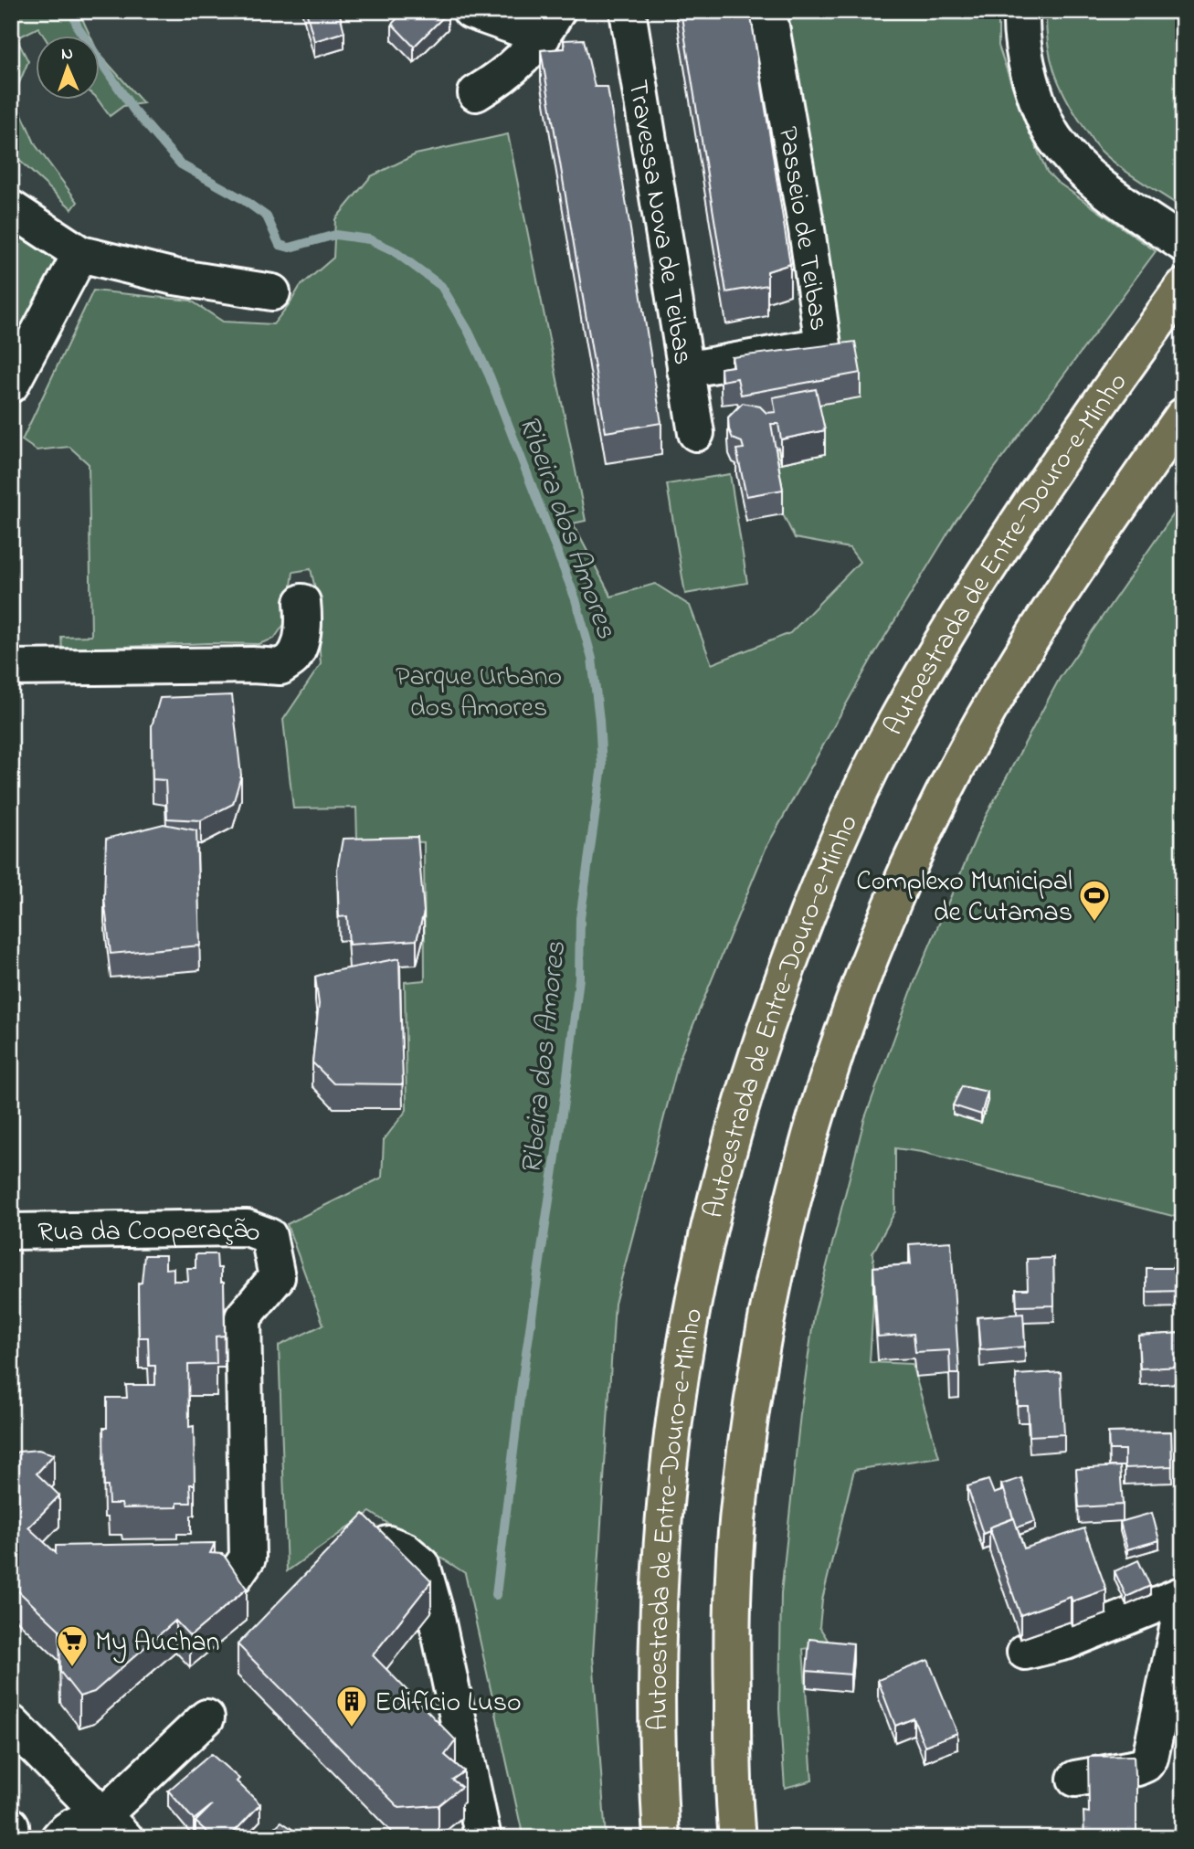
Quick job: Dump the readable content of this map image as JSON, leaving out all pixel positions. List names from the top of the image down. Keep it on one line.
{"streets":{"highway":["Autoestrada de Entre-Douro-e-Minho"],"street":["Travessa Nova de Teibas","Passeio de Teibas","Rua da Cooperação"]},"crossings":[["Travessa Nova de Teibas","Passeio de Teibas"]],"water":["Ribeira dos Amores"],"parks":["Parque Urbano dos Amores"],"places":{"sports":["Complexo Municipal de Cutamas"],"supermarket":["My Auchan"],"building":["Edifício Luso"]},"north":"top"}
